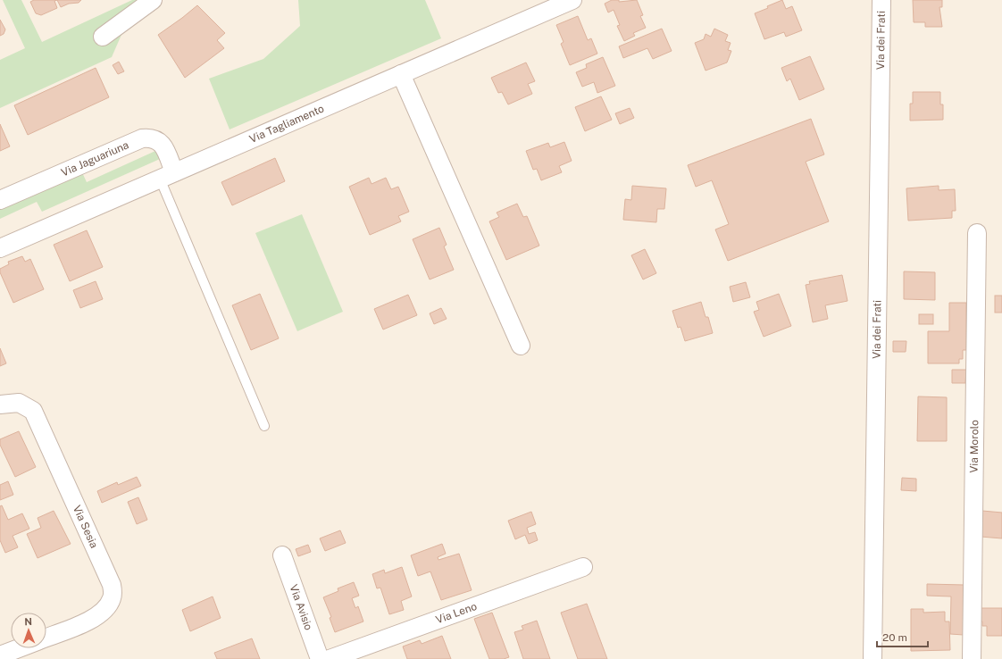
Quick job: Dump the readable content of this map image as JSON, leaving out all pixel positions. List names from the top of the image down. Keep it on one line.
{"streets":{"street":["Via dei Frati","Via Tagliamento","Via Jaguariuna","Via Morolo","Via Sesia","Via Avisio","Via Leno"]},"crossings":[["Via Tagliamento","Via Jaguariuna"]],"scale_bar":"20 m","north":"top"}
